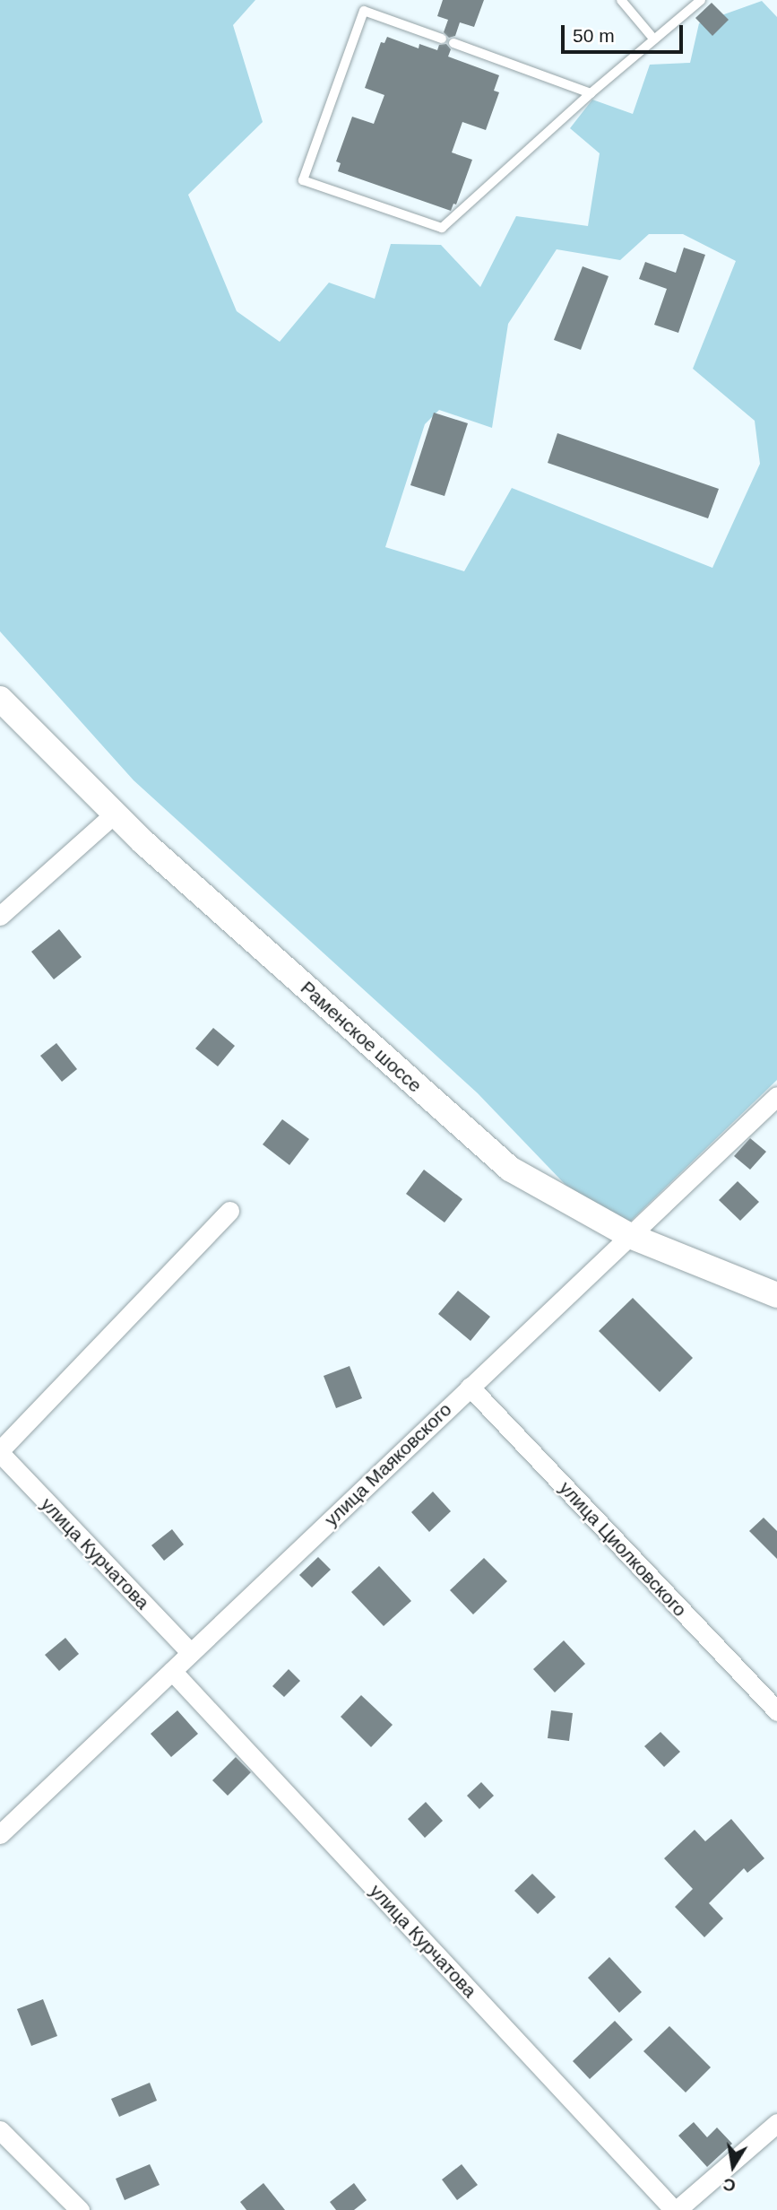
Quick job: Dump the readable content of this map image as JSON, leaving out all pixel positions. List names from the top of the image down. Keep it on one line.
{"streets":{"main road":["Раменское шоссе"],"street":["улица Маяковского","улица Циолковского","улица Курчатова"]},"crossings":[["Раменское шоссе","улица Маяковского"],["улица Маяковского","улица Циолковского"],["улица Маяковского","улица Курчатова"]],"scale_bar":"50 m","north":"bottom"}
